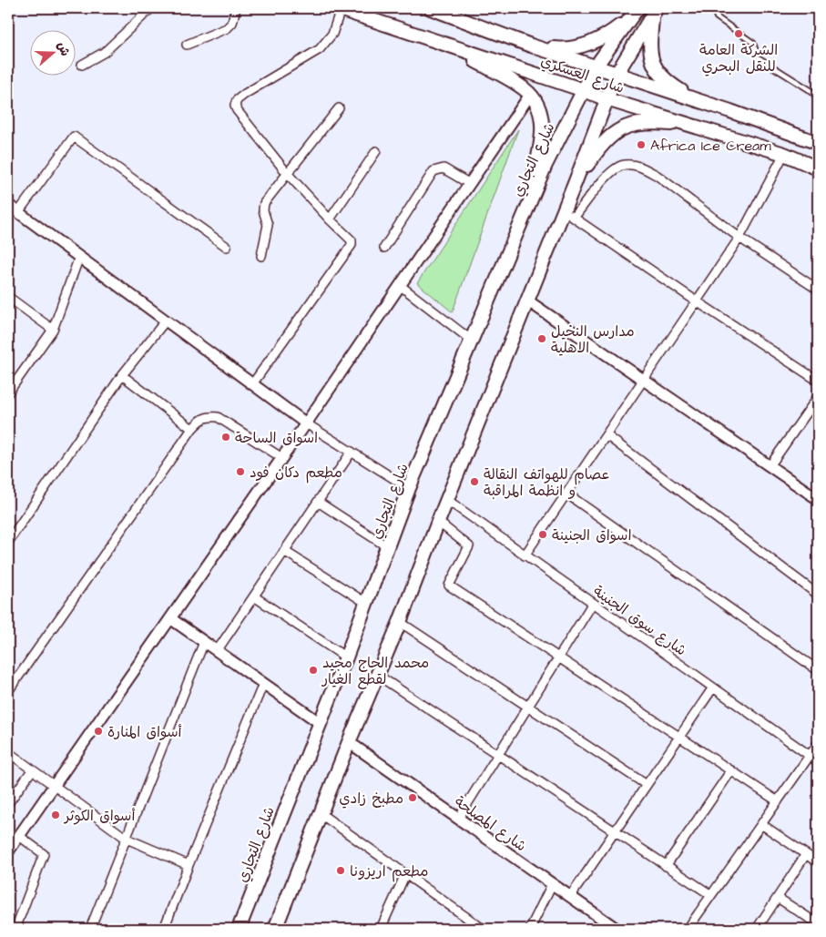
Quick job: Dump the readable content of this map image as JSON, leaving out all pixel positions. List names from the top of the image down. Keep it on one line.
{"streets":{"main road":["شارع العسكري","شارع التجاري"],"street":["شارع سوق الجنينة","شارع المصلحة"]},"crossings":[["شارع العسكري","شارع التجاري"]],"places":["الشركة العامة للنقل البحري","Africa Ice Cream","مدارس النخيل الاهلية","اسواق الساحة","مطعم دكان فود","عصام للهواتف النقالة و انظمة المراقبة","اسواق الجنينة","محمد الحاج مجيد لقطع الغيار","أسواق المنارة","مطبخ زادي","أسواق الكوثر","مطعم اريزونا"],"north":"right"}
